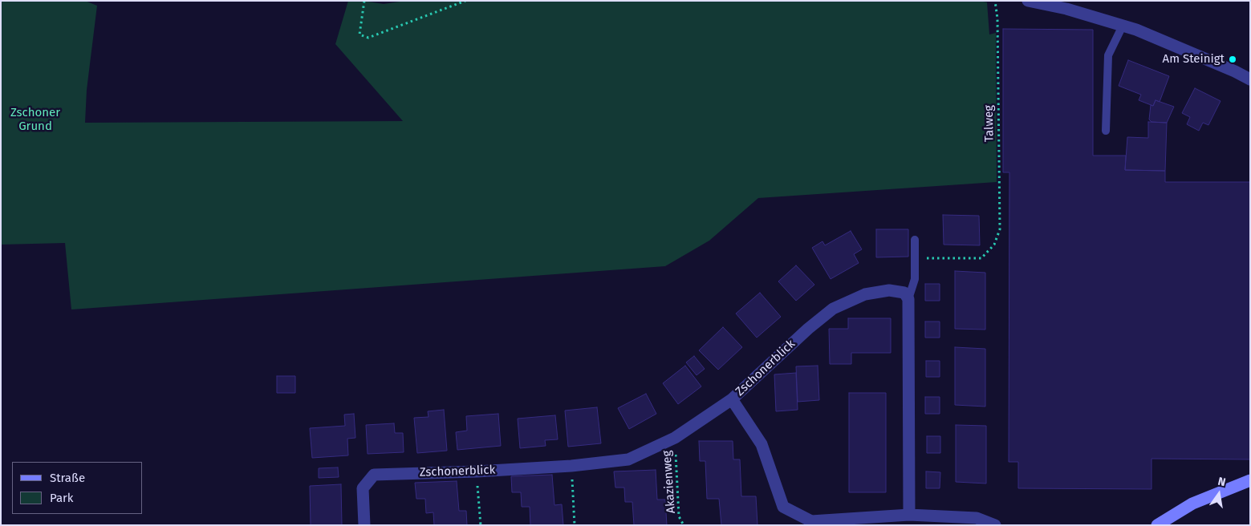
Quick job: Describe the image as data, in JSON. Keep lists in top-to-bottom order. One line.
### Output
{"streets":{"street":["Zschonerblick"],"path":["Talweg","Akazienweg"]},"crossings":[["Zschonerblick","Akazienweg"]],"parks":["Zschoner Grund"],"places":["Am Steinigt"],"legend":["Straße","Park"],"north":"top"}
